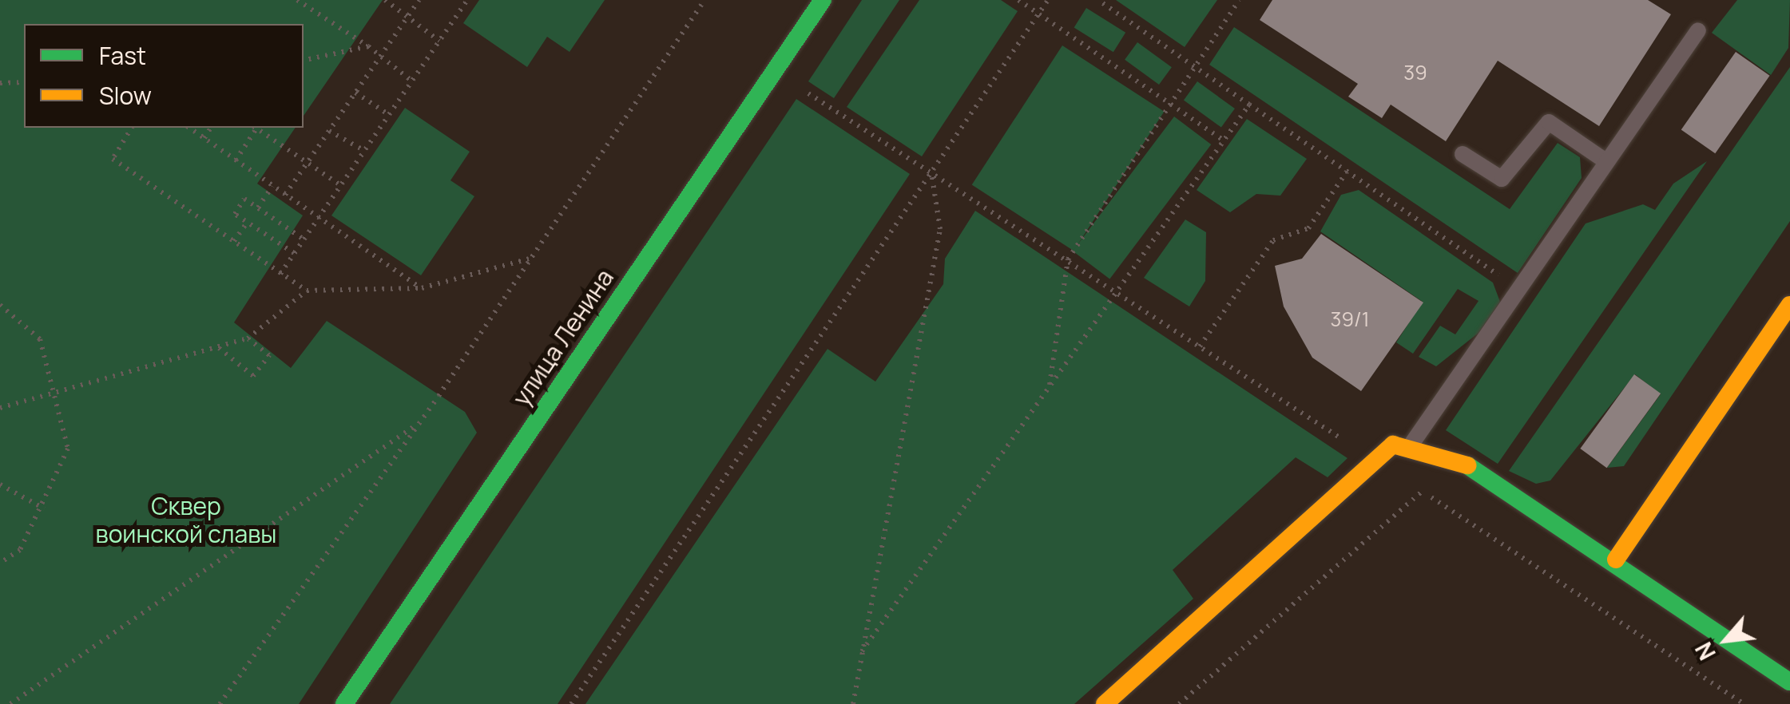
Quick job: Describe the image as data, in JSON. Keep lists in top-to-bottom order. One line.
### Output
{"streets":{"street":["улица Ленина"]},"parks":["Сквер воинской славы"],"house_numbers":["39","39/1"],"legend":["Fast","Slow"],"north":"bottom left"}
